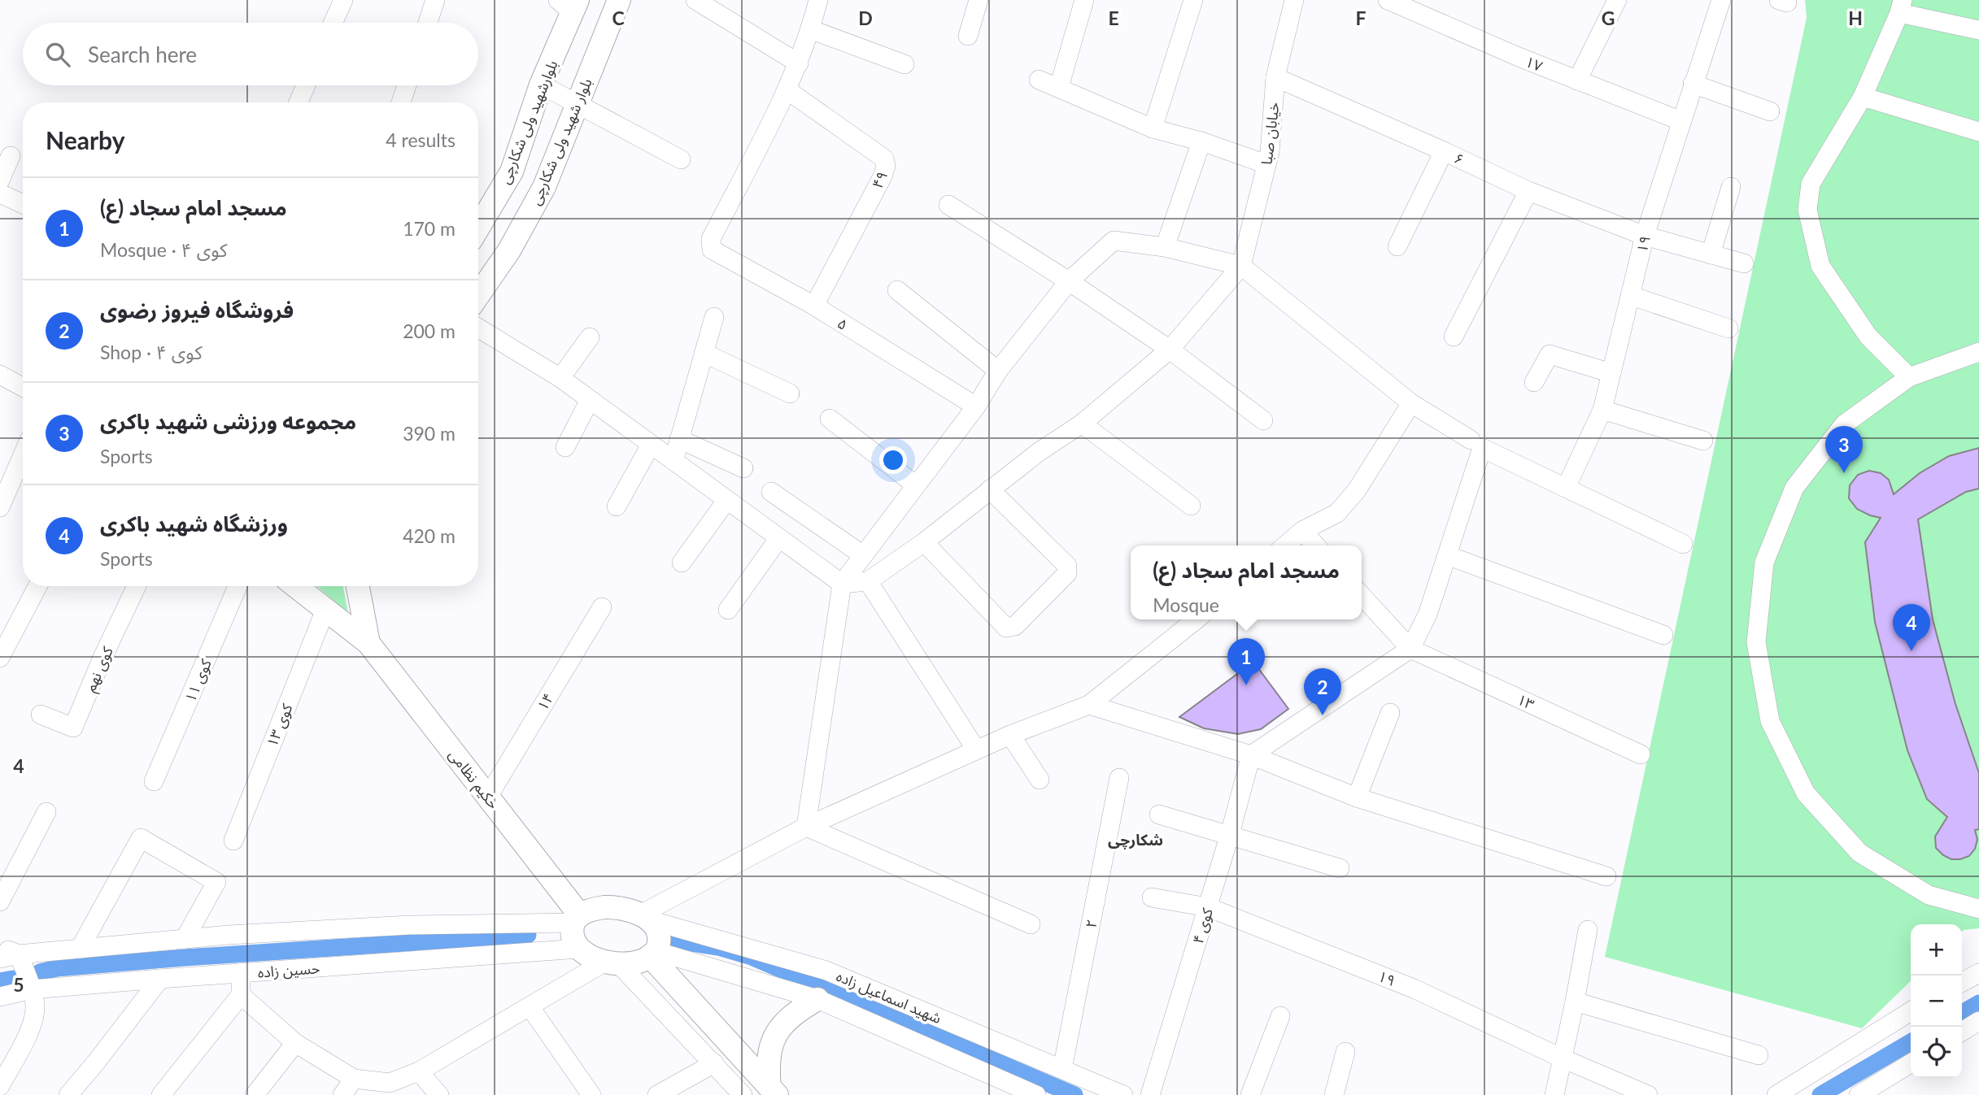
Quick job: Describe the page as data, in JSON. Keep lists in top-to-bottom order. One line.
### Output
{"streets":{"main road":["بلوارشهید ولی شکارچی","بلوار شهید ولی شکارچی","حکیم نظامی"],"street":["۱۷","خیابان صبا","۶","۴۹","۱۹","۵","کوی نهم","کوی ۱۱","۱۴","۱۳","کوی ۱۳","۲","کوی ۴","حسین زاده","شهید اسماعیل زاده"]},"crossings":[["۱۷","۱۹"],["خیابان صبا","۶"],["۶","۱۹"],["۴۹","۵"],["۱۹","کوی ۴"],["۱۴","حکیم نظامی"],["کوی ۱۳","حکیم نظامی"],["حکیم نظامی","حسین زاده"],["حکیم نظامی","شهید اسماعیل زاده"],["۲","شهید اسماعیل زاده"],["حسین زاده","شهید اسماعیل زاده"]],"districts":["شکارچی"],"page":{"search":"Search here","heading":["Nearby","4 results"],"list":[{"mark":"1","name":"مسجد امام سجاد (ع)","note":"Mosque · کوی ۴","value":"170 m"},{"mark":"2","name":"فروشگاه فیروز رضوی","note":"Shop · کوی ۴","value":"200 m"},{"mark":"3","name":"مجموعه ورزشی شهید باکری","note":"Sports","value":"390 m"},{"mark":"4","name":"ورزشگاه شهید باکری","note":"Sports","value":"420 m"}],"pins":["3","4","1","2"],"popup":["مسجد امام سجاد (ع)","Mosque"],"map_buttons":["+","−"]},"grid":{"columns":["C","D","E","F","G","H"],"rows":["4","5"]}}
